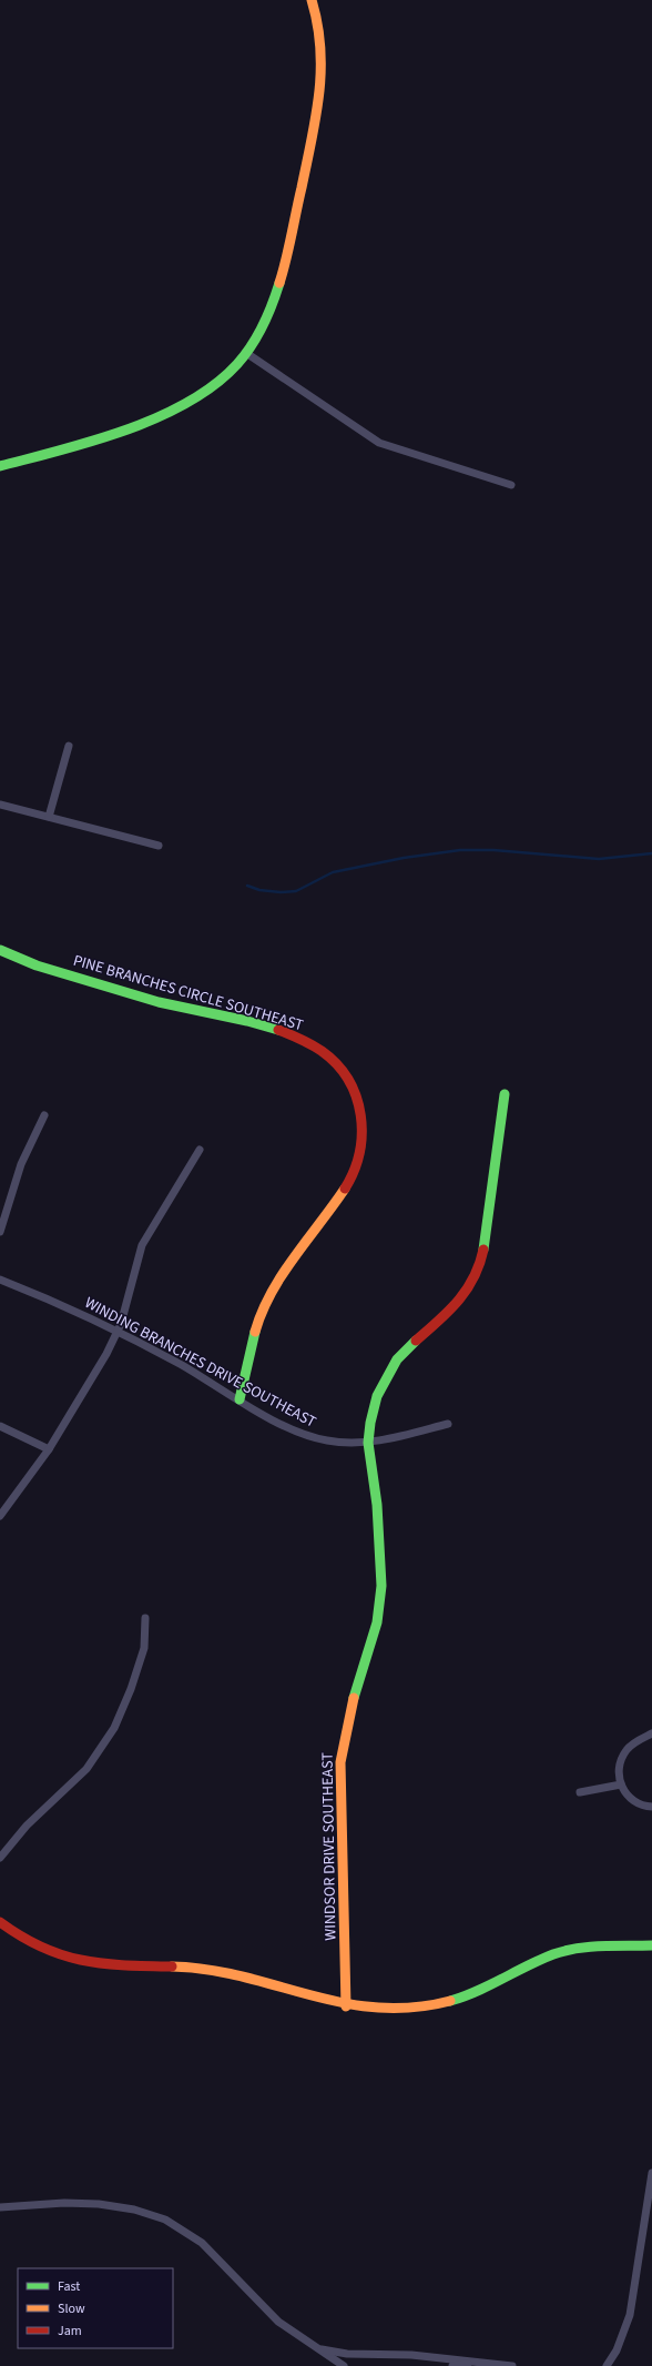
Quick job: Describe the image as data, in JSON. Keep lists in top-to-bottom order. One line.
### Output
{"streets":{"street":["PINE BRANCHES CIRCLE SOUTHEAST","WINDING BRANCHES DRIVE SOUTHEAST","WINDSOR DRIVE SOUTHEAST"]},"crossings":[["PINE BRANCHES CIRCLE SOUTHEAST","WINDING BRANCHES DRIVE SOUTHEAST"],["WINDING BRANCHES DRIVE SOUTHEAST","WINDSOR DRIVE SOUTHEAST"]],"legend":["Fast","Slow","Jam"]}
